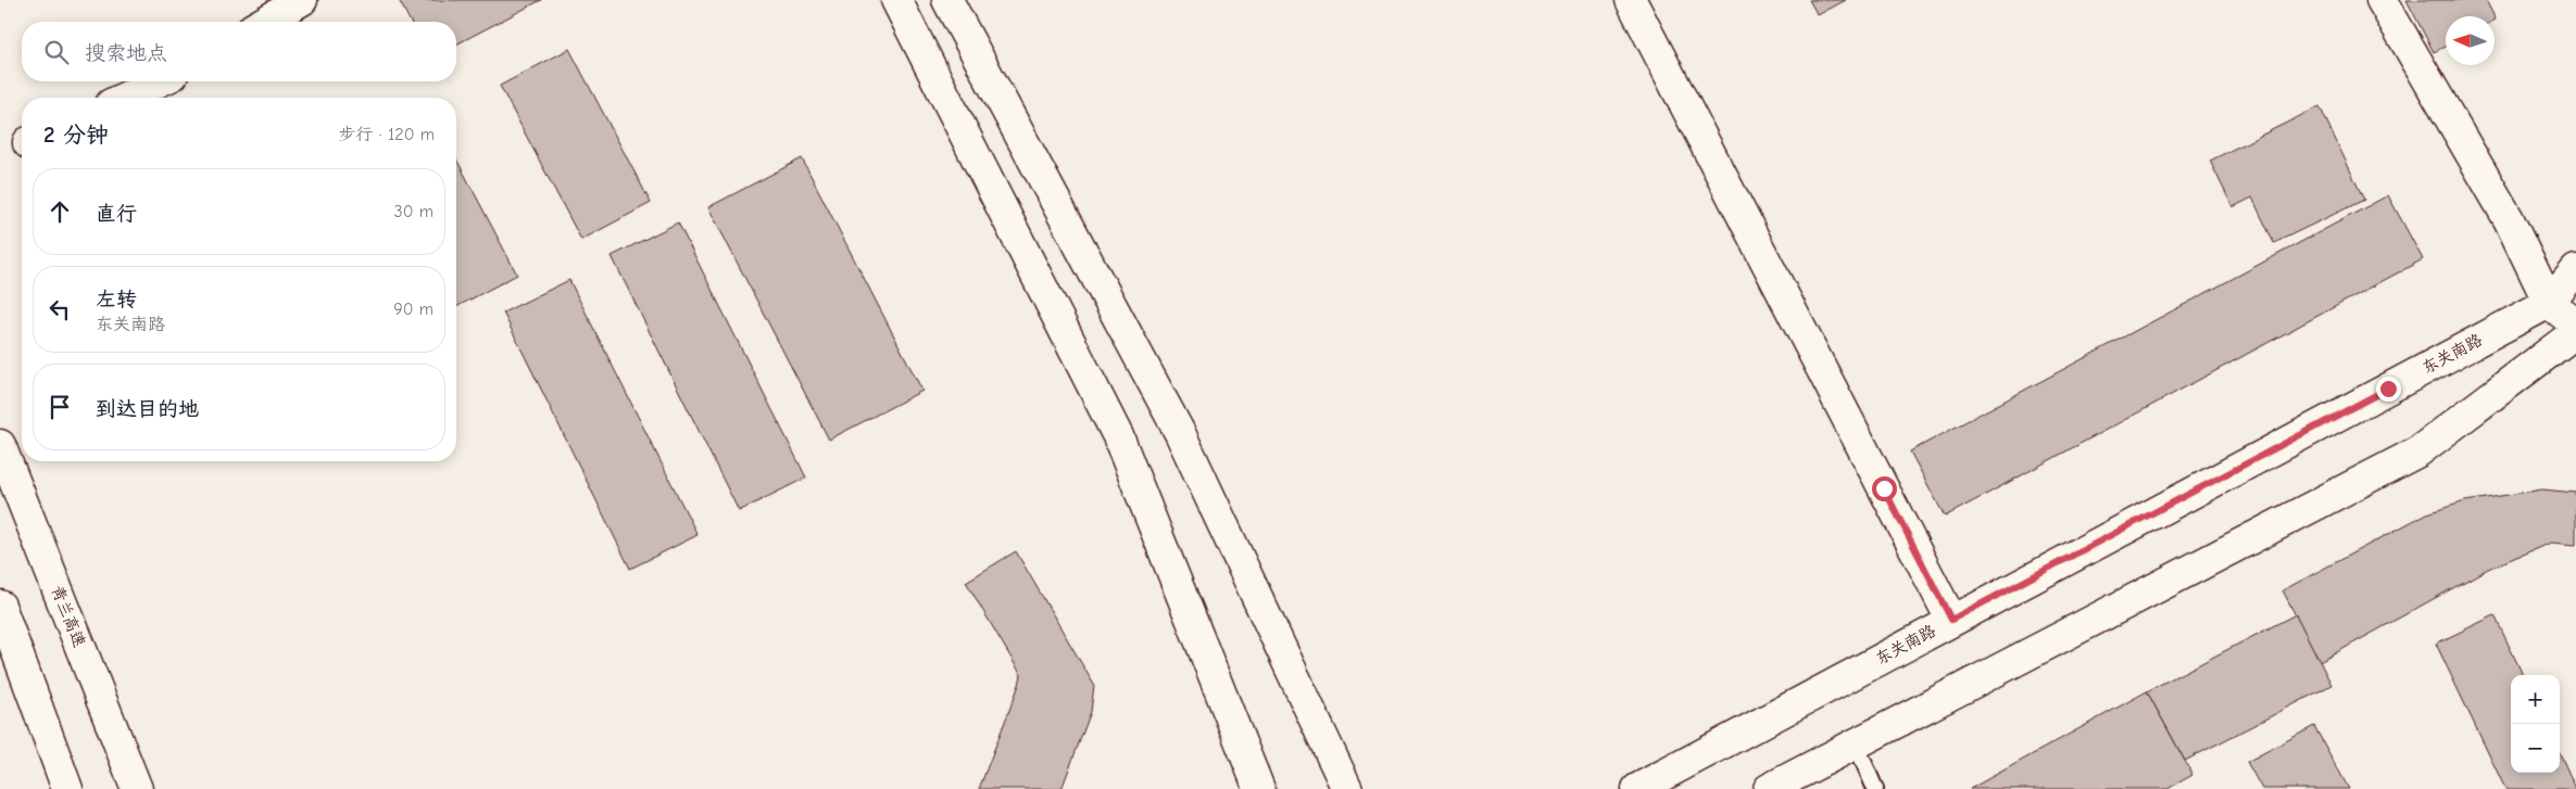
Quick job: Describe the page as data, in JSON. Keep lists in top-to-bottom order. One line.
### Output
{"streets":{"main road":["东关南路","青兰高速"]},"north":"left","page":{"search":"搜索地点","heading":["2 分钟","步行 · 120 m"],"list":[["直行","30 m"],["左转","东关南路","90 m"],"到达目的地"],"map_buttons":["+","−"]}}
